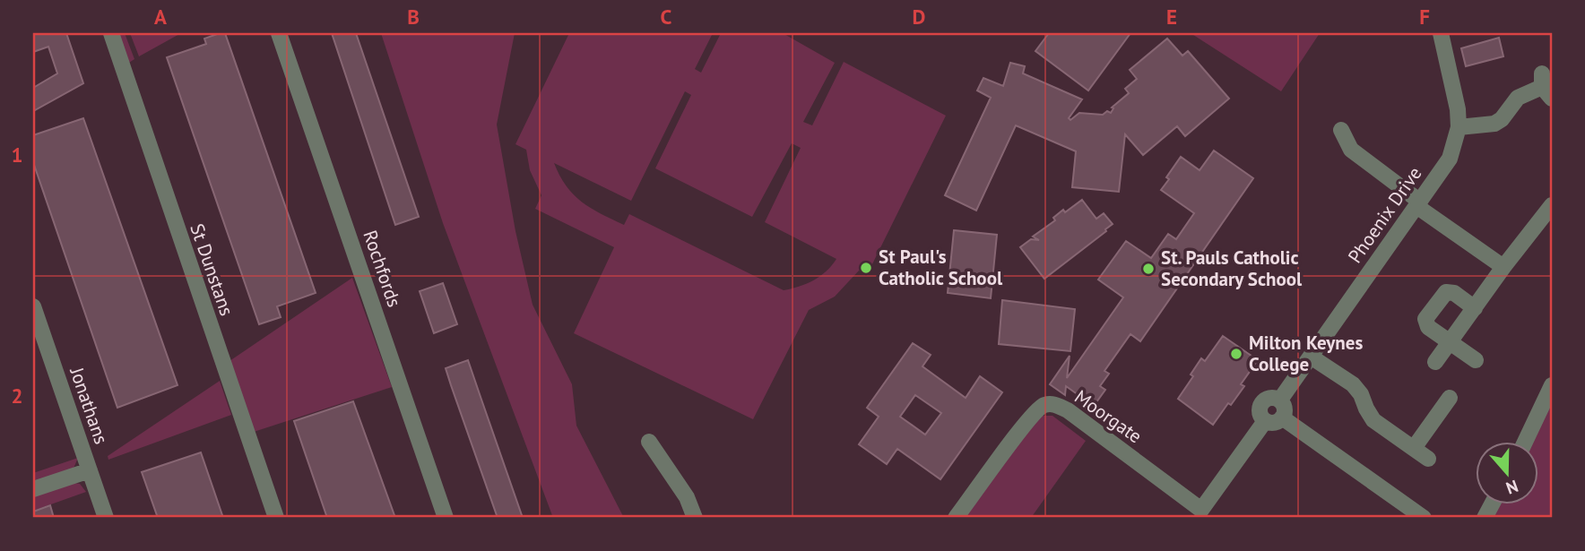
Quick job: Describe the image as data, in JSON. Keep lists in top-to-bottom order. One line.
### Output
{"streets":{"street":["Phoenix Drive","Rochfords","St Dunstans","Jonathans","Moorgate"]},"crossings":[["Phoenix Drive","Moorgate"]],"places":["St Paul's Catholic School","St. Pauls Catholic Secondary School","Milton Keynes College"],"north":"bottom","grid":{"columns":["A","B","C","D","E","F"],"rows":["1","2"]}}
